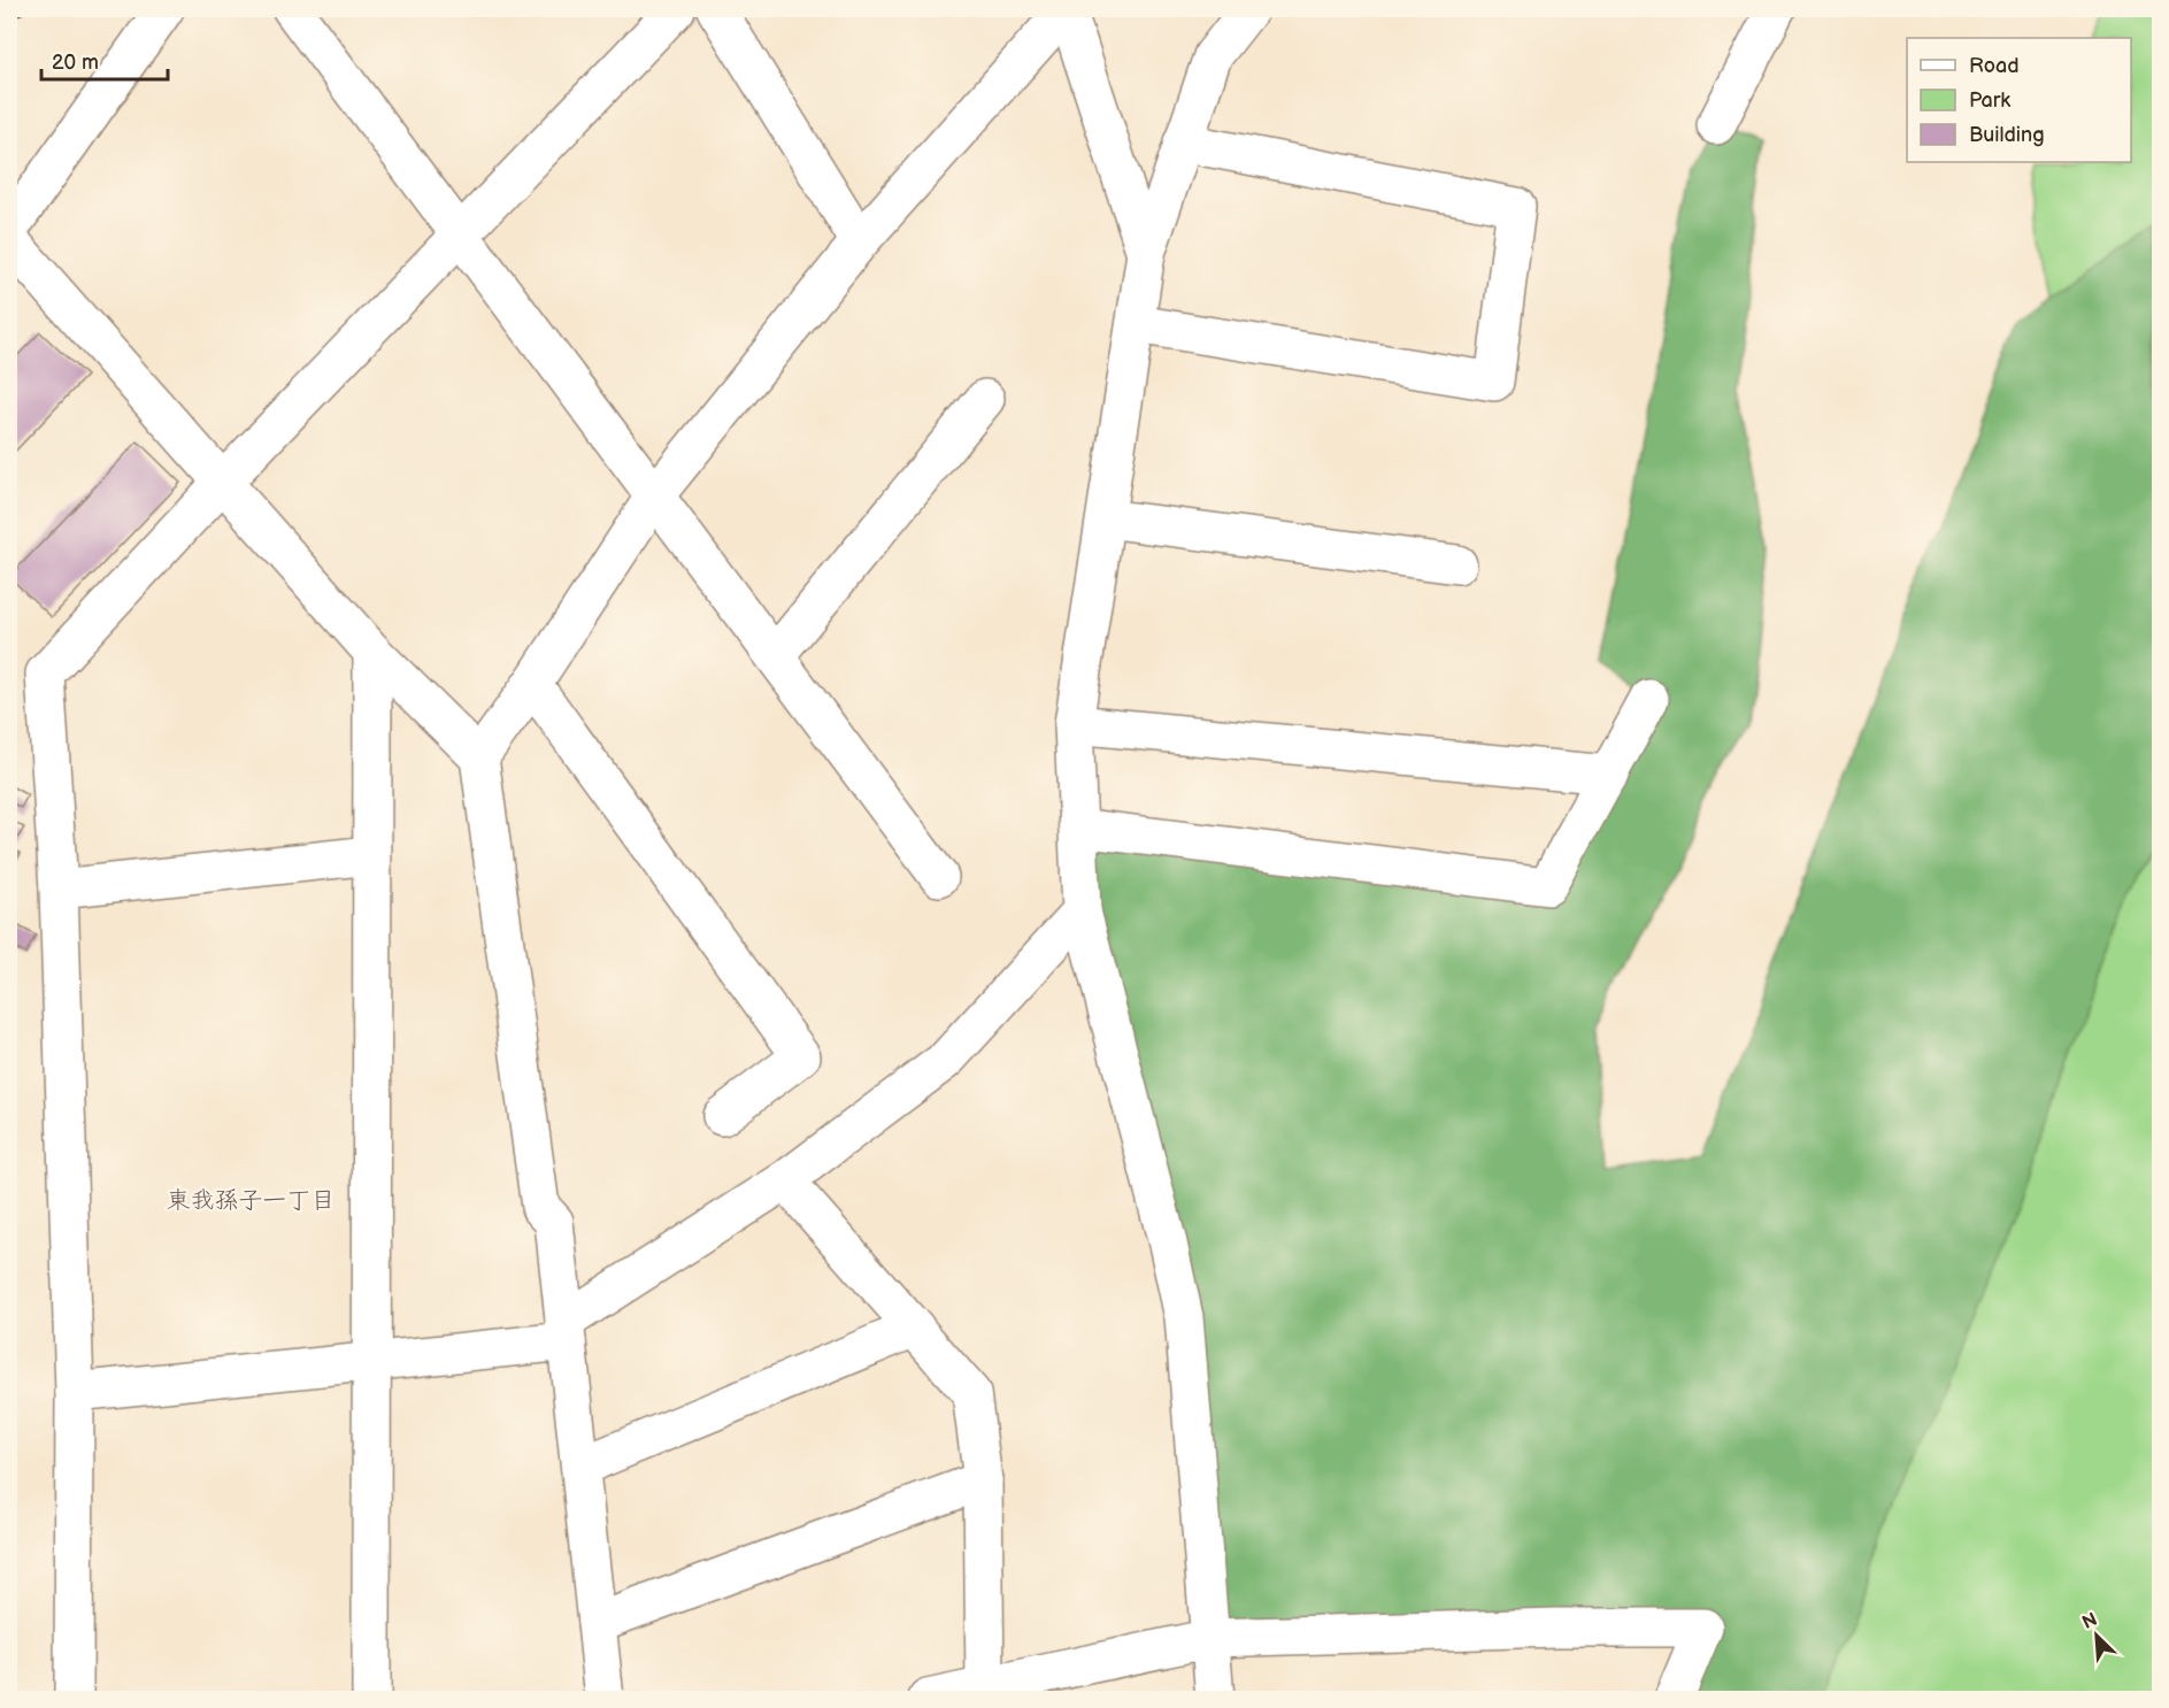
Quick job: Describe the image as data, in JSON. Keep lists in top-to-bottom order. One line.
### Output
{"districts":["東我孫子一丁目"],"legend":["Road","Park","Building"],"scale_bar":"20 m","north":"top left"}
